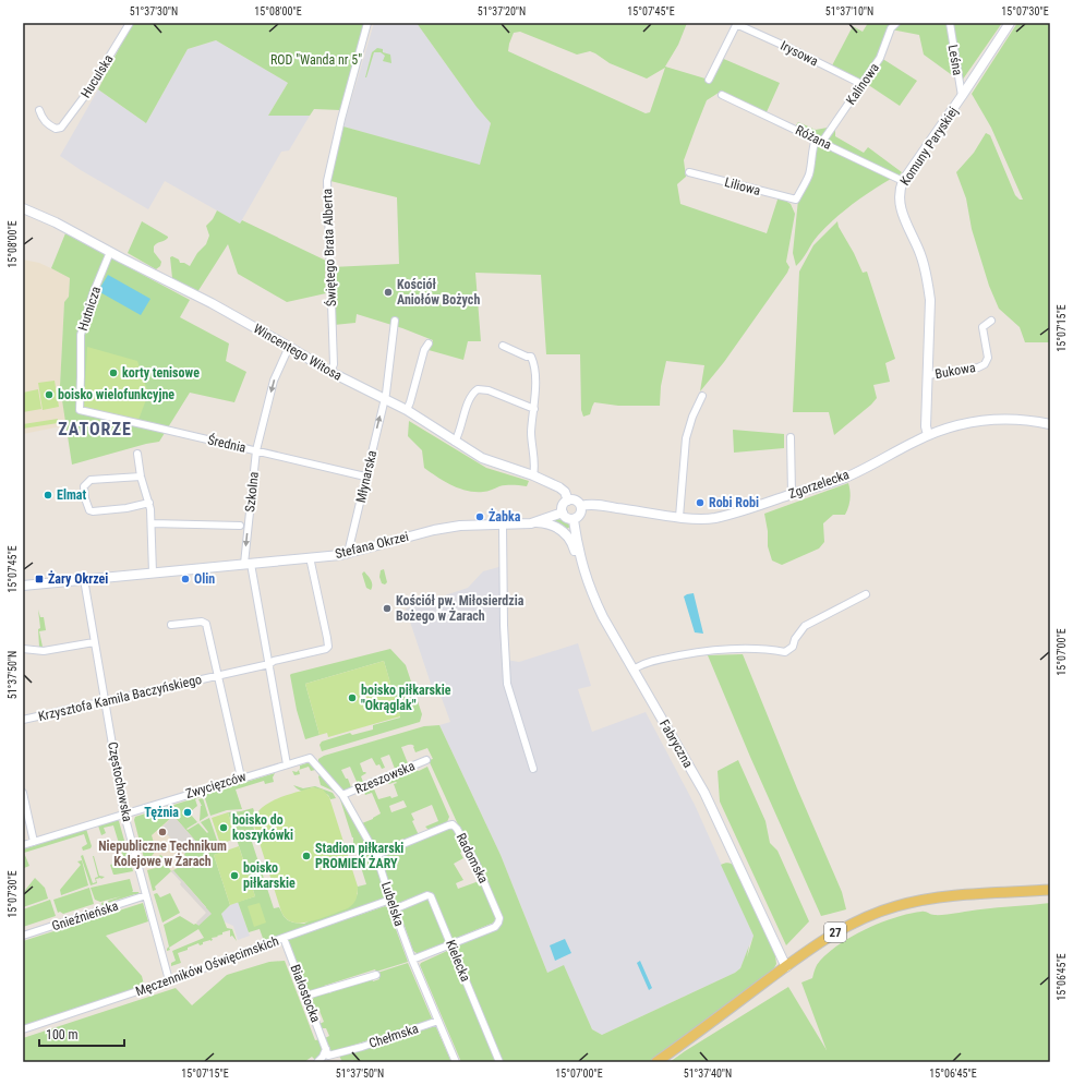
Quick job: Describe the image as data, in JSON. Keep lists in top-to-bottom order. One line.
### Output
{"streets":{"main road":["27"],"street":["Irysowa","Leśna","Huculska","Kalinowa","Różana","Komuny Paryskiej","Liliowa","Świętego Brata Alberta","Hutnicza","Wincentego Witosa","Bukowa","Średnia","Młynarska","Zgorzelecka","Szkolna","Stefana Okrzei","Krzysztofa Kamila Baczyńskiego","Fabryczna","Rzeszowska","Częstochowska","Zwycięzców","Radomska","Lubelska","Gnieźnieńska","Kielecka","Męczenników Oświęcimskich","Białostocka","Chełmska"]},"crossings":[["Irysowa","Kalinowa"],["Leśna","Komuny Paryskiej"],["Kalinowa","Różana"],["Kalinowa","Liliowa"],["Różana","Komuny Paryskiej"],["Różana","Liliowa"],["Komuny Paryskiej","Bukowa"],["Komuny Paryskiej","Zgorzelecka"],["Świętego Brata Alberta","Wincentego Witosa"],["Hutnicza","Wincentego Witosa"],["Hutnicza","Średnia"],["Wincentego Witosa","Młynarska"],["Wincentego Witosa","Zgorzelecka"],["Wincentego Witosa","Szkolna"],["Wincentego Witosa","Stefana Okrzei"],["Wincentego Witosa","Fabryczna"],["Średnia","Młynarska"],["Średnia","Szkolna"],["Młynarska","Stefana Okrzei"],["Zgorzelecka","Stefana Okrzei"],["Zgorzelecka","Fabryczna"],["Szkolna","Stefana Okrzei"],["Stefana Okrzei","Krzysztofa Kamila Baczyńskiego"],["Stefana Okrzei","Fabryczna"],["Stefana Okrzei","Częstochowska"],["Krzysztofa Kamila Baczyńskiego","Częstochowska"],["Krzysztofa Kamila Baczyńskiego","Zwycięzców"],["Fabryczna","27"],["Rzeszowska","Lubelska"],["Częstochowska","Zwycięzców"],["Częstochowska","Gnieźnieńska"],["Częstochowska","Męczenników Oświęcimskich"],["Zwycięzców","Lubelska"],["Radomska","Lubelska"],["Radomska","Kielecka"],["Lubelska","Kielecka"],["Lubelska","Męczenników Oświęcimskich"],["Lubelska","Chełmska"],["Męczenników Oświęcimskich","Białostocka"],["Białostocka","Chełmska"]],"one_way":["Szkolna"],"districts":["ZATORZE"],"parks":["ROD \"Wanda nr 5\""],"places":{"other":["Kościół Aniołów Bożych","korty tenisowe","boisko wielofunkcyjne","Elmat","Robi Robi","Żabka","Olin","Kościół pw. Miłosierdzia Bożego w Żarach","boisko piłkarskie \"Okrąglak\"","Tężnia","boisko do koszykówki","Niepubliczne Technikum Kolejowe w Żarach","Stadion piłkarski PROMIEŃ ŻARY","boisko piłkarskie"],"transit":["Żary Okrzei"]},"scale_bar":"100 m","coordinates":["51°37'30\"N","15°08'00\"E","51°37'20\"N","15°07'45\"E","51°37'10\"N","15°07'30\"E","15°07'15\"E","15°07'00\"E","51°37'50\"N","15°06'45\"E","51°37'40\"N"]}
